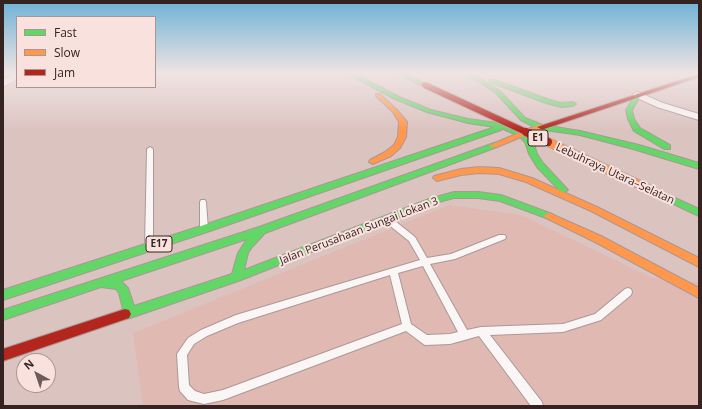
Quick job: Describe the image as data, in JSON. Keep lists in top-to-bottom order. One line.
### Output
{"streets":{"main road":["E1","Lebuhraya Utara–Selatan","Jalan Perusahaan Sungai Lokan 3","E17"]},"legend":["Fast","Slow","Jam"],"north":"top left"}
